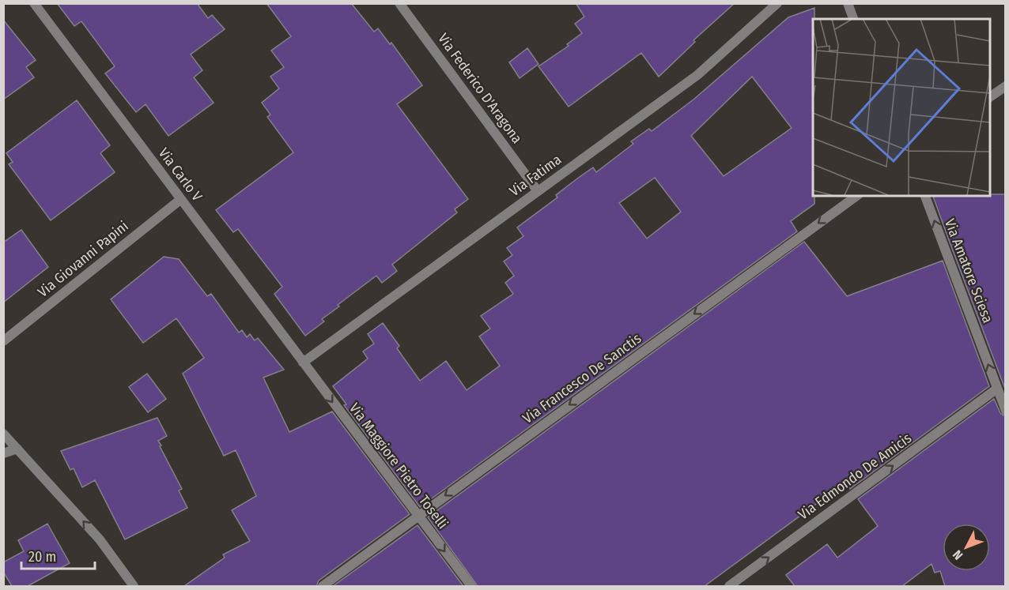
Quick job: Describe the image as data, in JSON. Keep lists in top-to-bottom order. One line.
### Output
{"streets":{"street":["Via Federico D'Aragona","Via Carlo V","Via Fatima","Via Giovanni Papini","Via Amatore Sciesa","Via Francesco De Sanctis","Via Maggiore Pietro Toselli","Via Edmondo De Amicis"]},"crossings":[["Via Federico D'Aragona","Via Fatima"],["Via Carlo V","Via Fatima"],["Via Carlo V","Via Giovanni Papini"],["Via Carlo V","Via Maggiore Pietro Toselli"],["Via Fatima","Via Maggiore Pietro Toselli"],["Via Amatore Sciesa","Via Edmondo De Amicis"],["Via Francesco De Sanctis","Via Maggiore Pietro Toselli"]],"one_way":["Via Amatore Sciesa","Via Francesco De Sanctis","Via Maggiore Pietro Toselli","Via Edmondo De Amicis"],"scale_bar":"20 m","north":"bottom left"}
